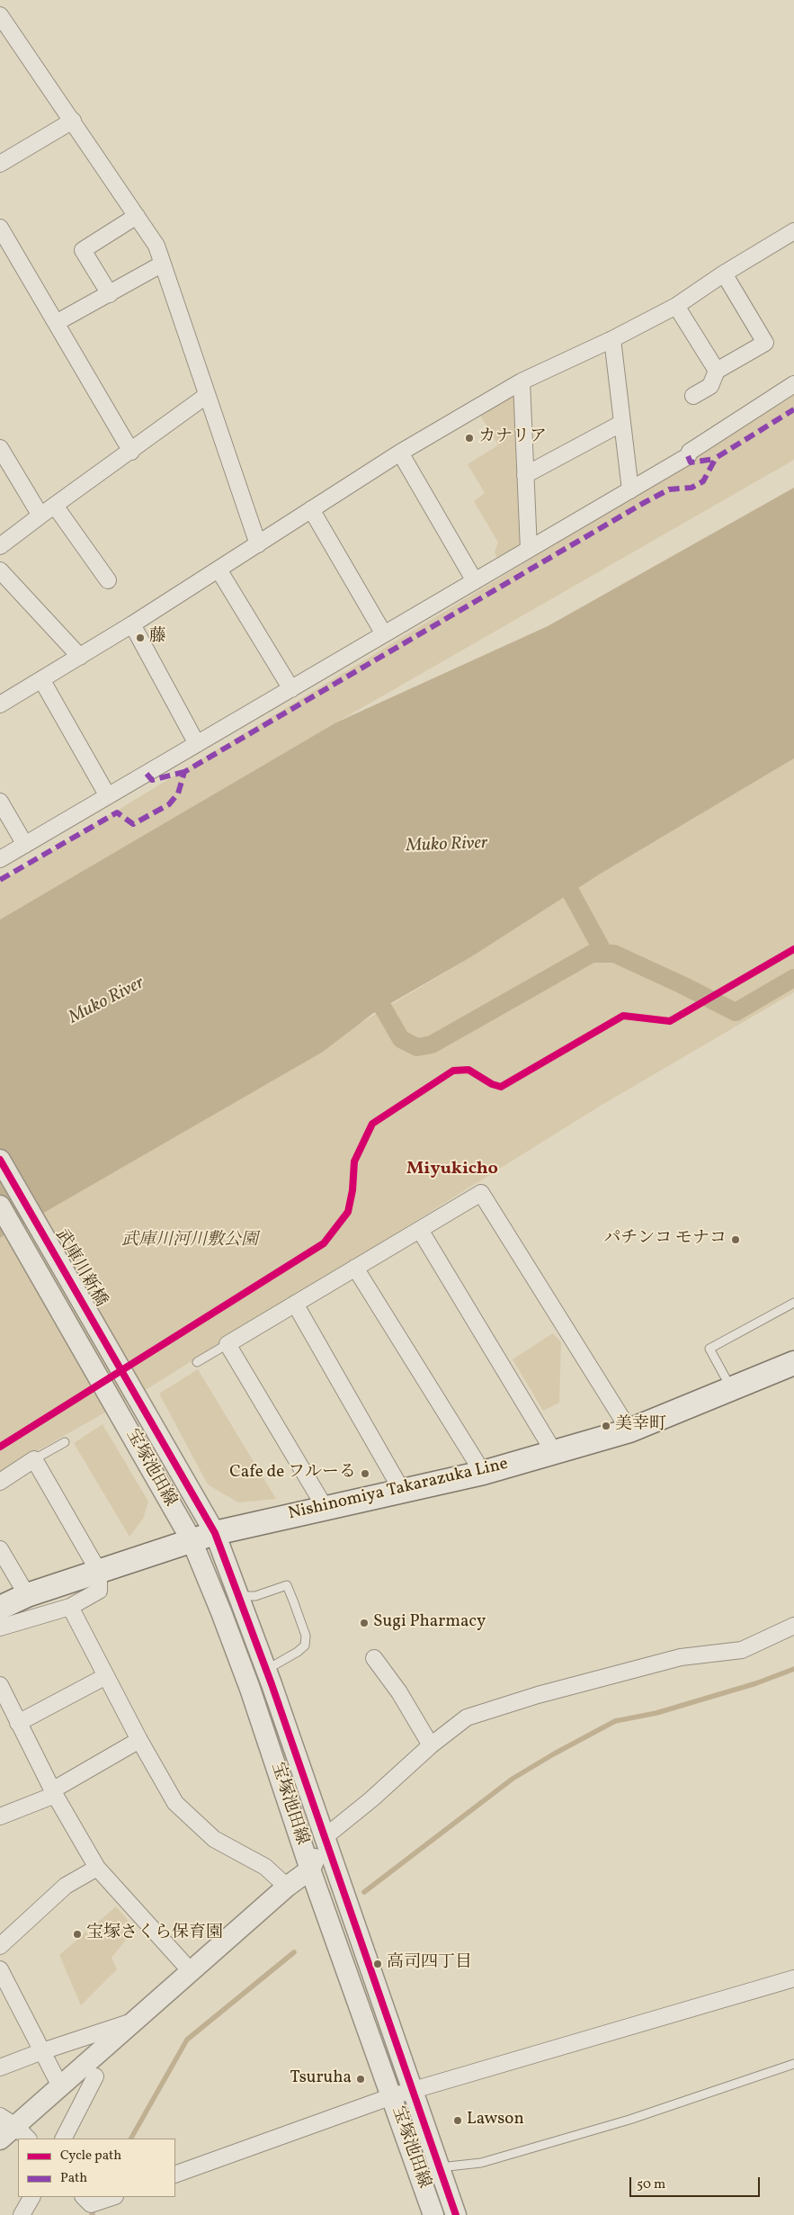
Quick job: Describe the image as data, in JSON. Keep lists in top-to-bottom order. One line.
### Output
{"streets":{"main road":["Nishinomiya Takarazuka Line"],"street":["武庫川新橋","宝塚池田線"]},"crossings":[["武庫川新橋","Nishinomiya Takarazuka Line"],["宝塚池田線","Nishinomiya Takarazuka Line"]],"districts":["Miyukicho"],"water":["Muko River"],"parks":["武庫川河川敷公園"],"places":["カナリア","藤","パチンコ モナコ","美幸町","Cafe de フルーる","Sugi Pharmacy","宝塚さくら保育園","高司四丁目","Tsuruha","Lawson"],"legend":["Cycle path","Path"],"scale_bar":"50 m"}
